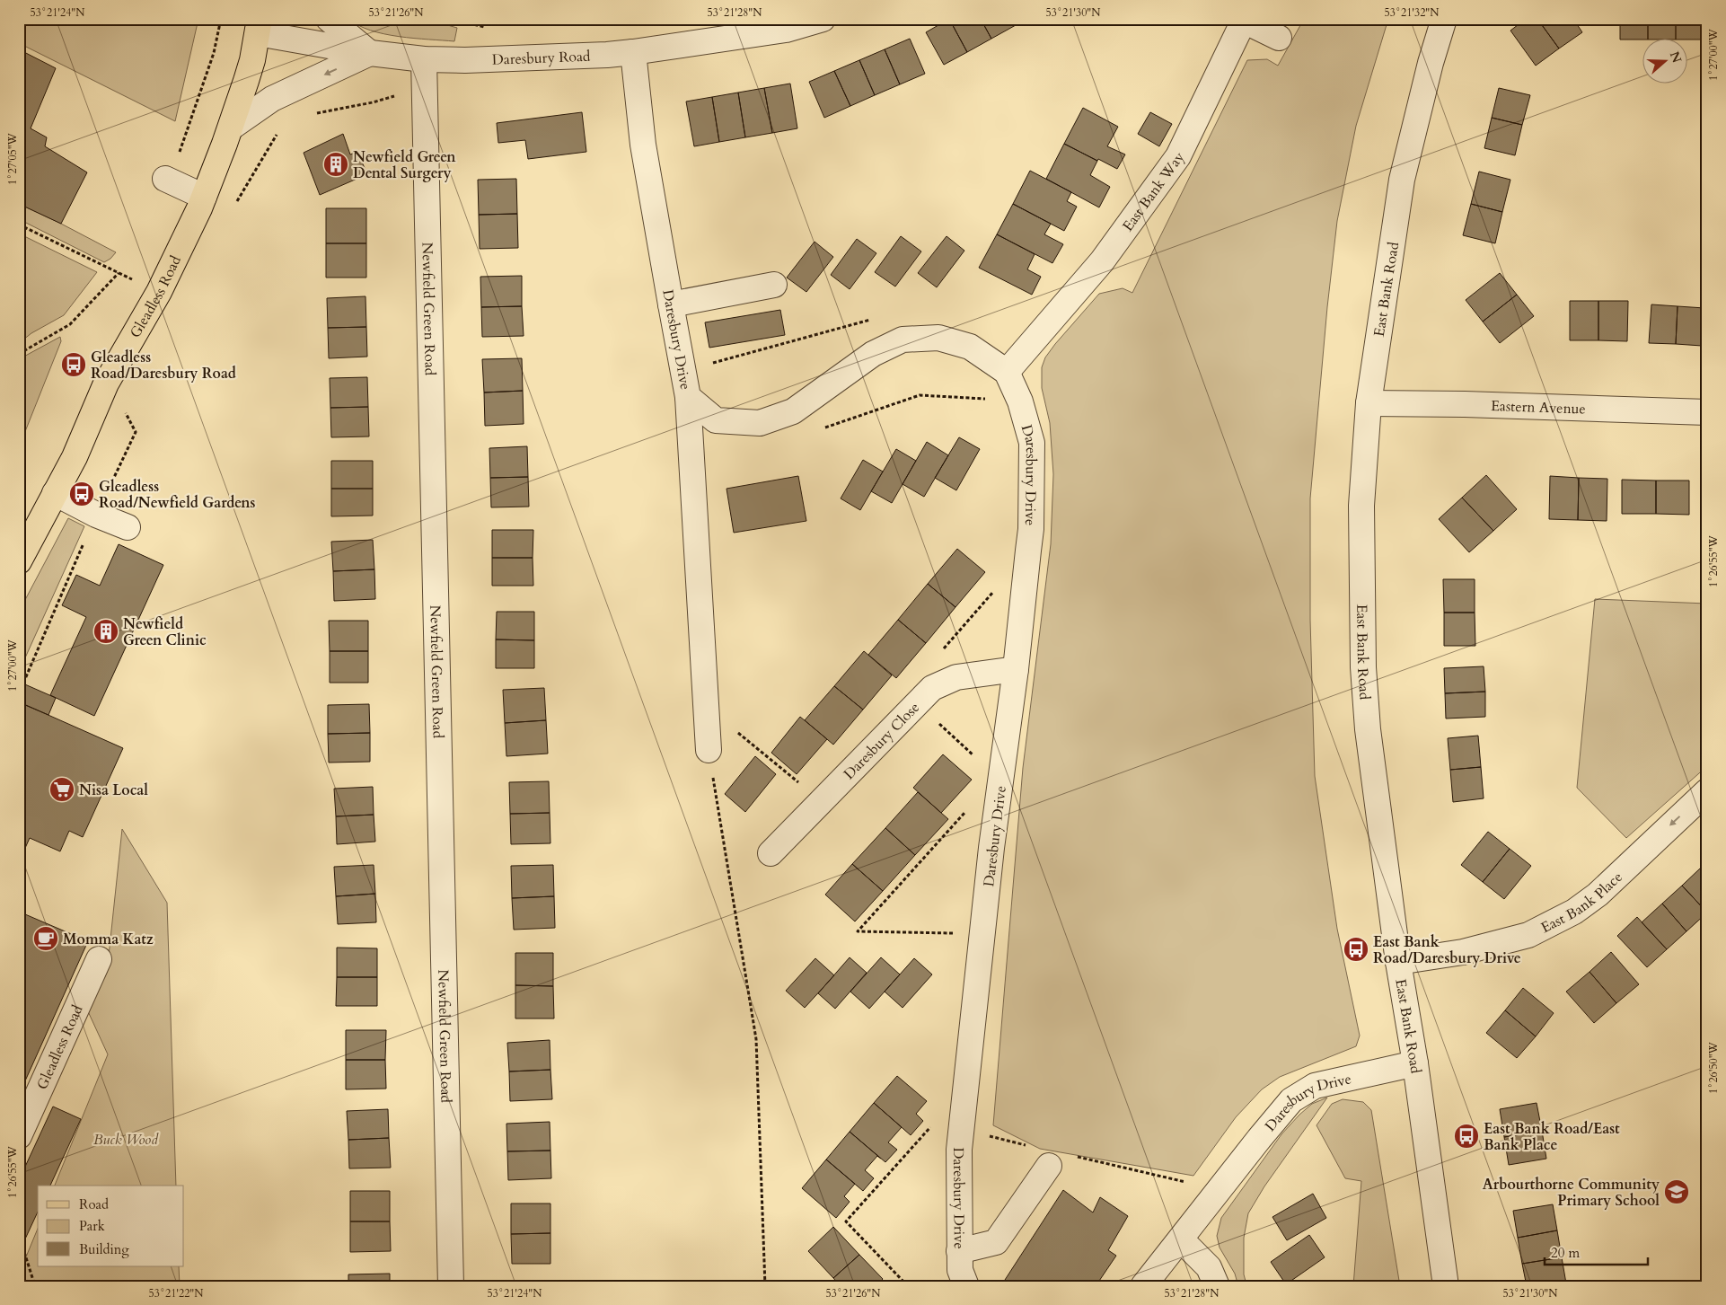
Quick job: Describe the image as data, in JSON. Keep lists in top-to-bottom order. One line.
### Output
{"streets":{"main road":["Gleadless Road"],"street":["Daresbury Road","East Bank Way","East Bank Road","Newfield Green Road","Daresbury Drive","Eastern Avenue","Daresbury Close","East Bank Place"]},"crossings":[["Daresbury Road","Gleadless Road"],["Daresbury Road","Newfield Green Road"],["Daresbury Road","Daresbury Drive"],["East Bank Way","Daresbury Drive"],["East Bank Road","Daresbury Drive"],["East Bank Road","Eastern Avenue"],["East Bank Road","East Bank Place"],["Daresbury Drive","Daresbury Close"]],"one_way":["East Bank Place"],"parks":["Buck Wood"],"places":{"building":["Newfield Green Dental Surgery","Newfield Green Clinic"],"bus stop":["Gleadless Road/Daresbury Road","Gleadless Road/Newfield Gardens","East Bank Road/Daresbury Drive","East Bank Road/East Bank Place"],"supermarket":["Nisa Local"],"cafe":["Momma Katz"],"school or university":["Arbourthorne Community Primary School"]},"legend":["Road","Park","Building"],"scale_bar":"20 m","north":"right","coordinates":["53°21'24\"N","53°21'26\"N","53°21'28\"N","53°21'30\"N","53°21'32\"N","1°27'00\"W","1°27'05\"W","1°26'55\"W","1°26'50\"W","53°21'22\"N"]}
